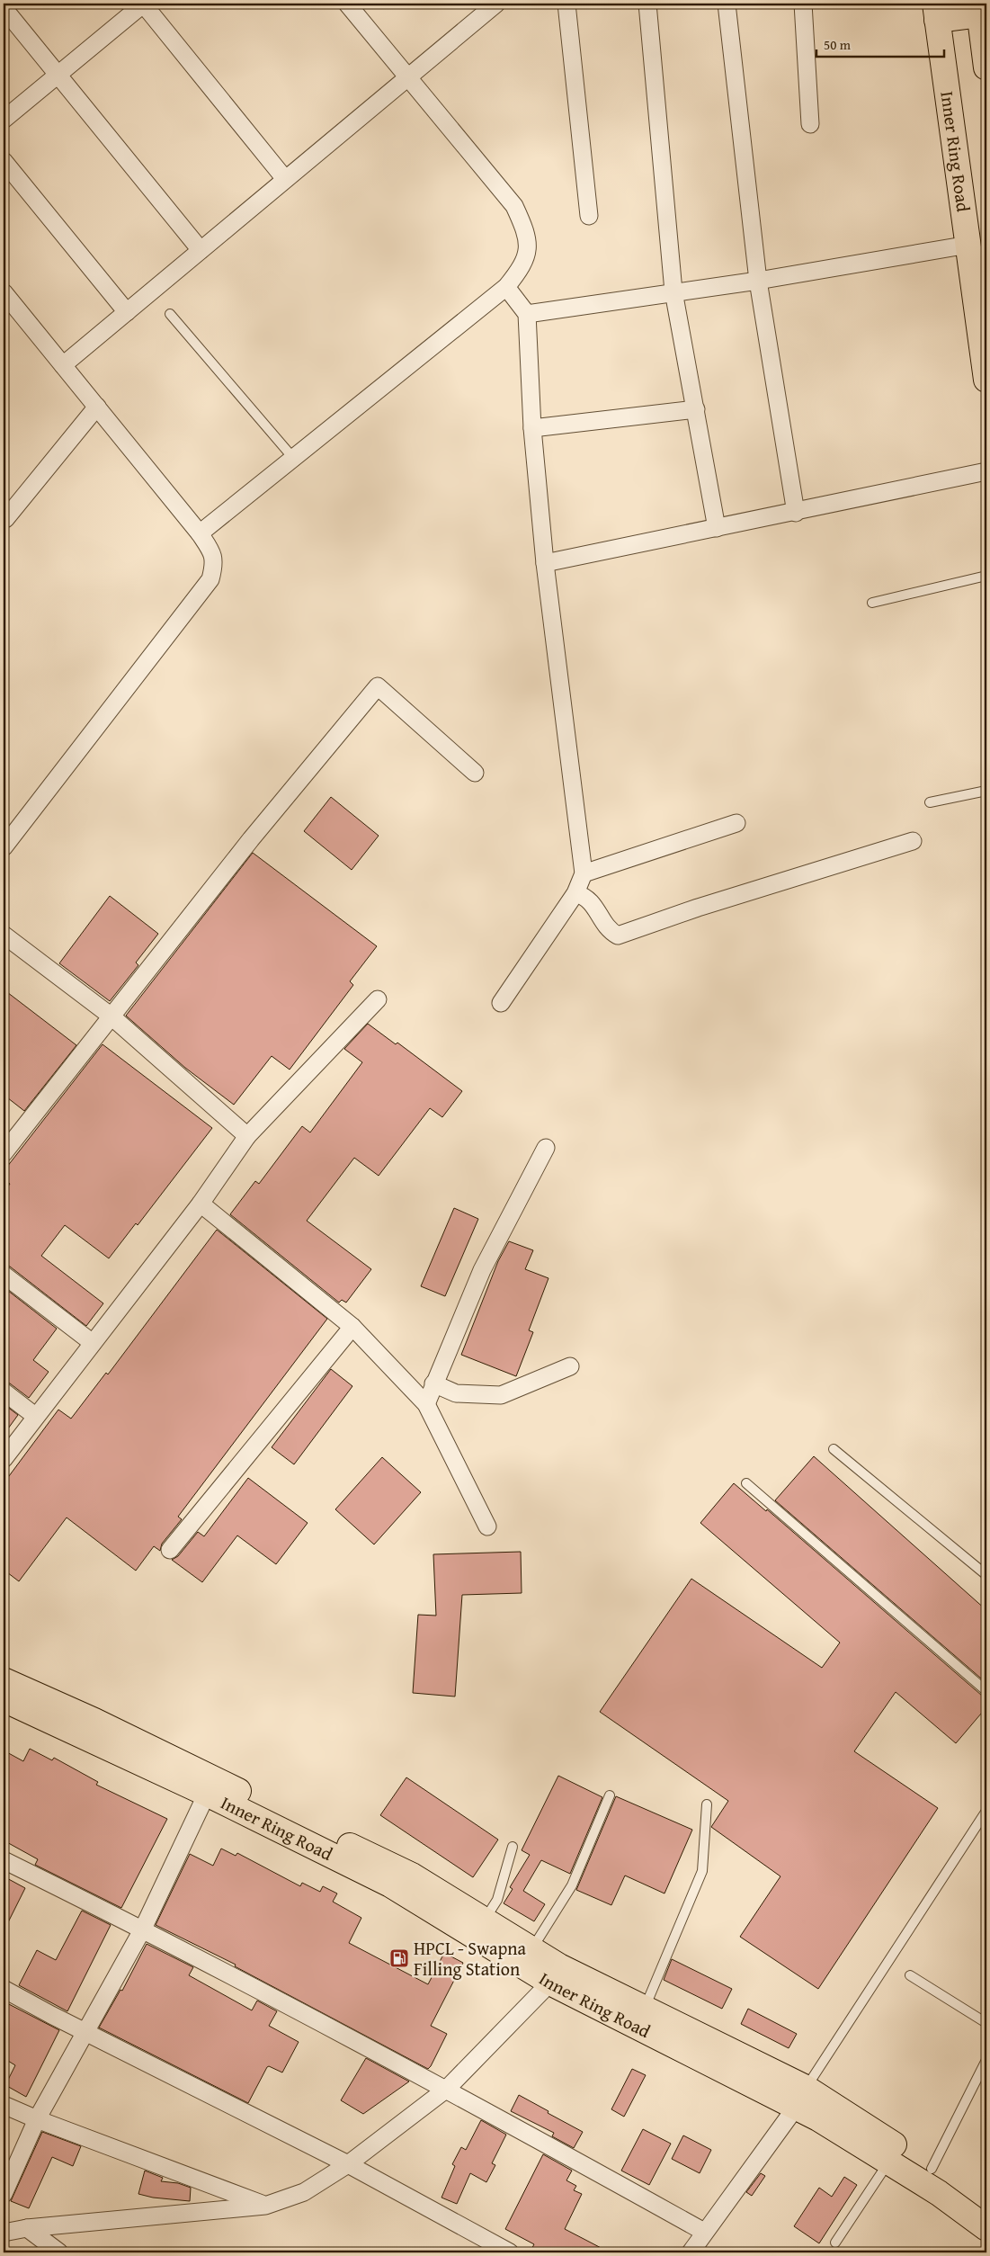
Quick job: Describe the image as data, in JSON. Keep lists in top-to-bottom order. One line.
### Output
{"streets":{"main road":["Inner Ring Road"]},"places":{"fuel station":["HPCL - Swapna Filling Station"]},"scale_bar":"50 m"}
